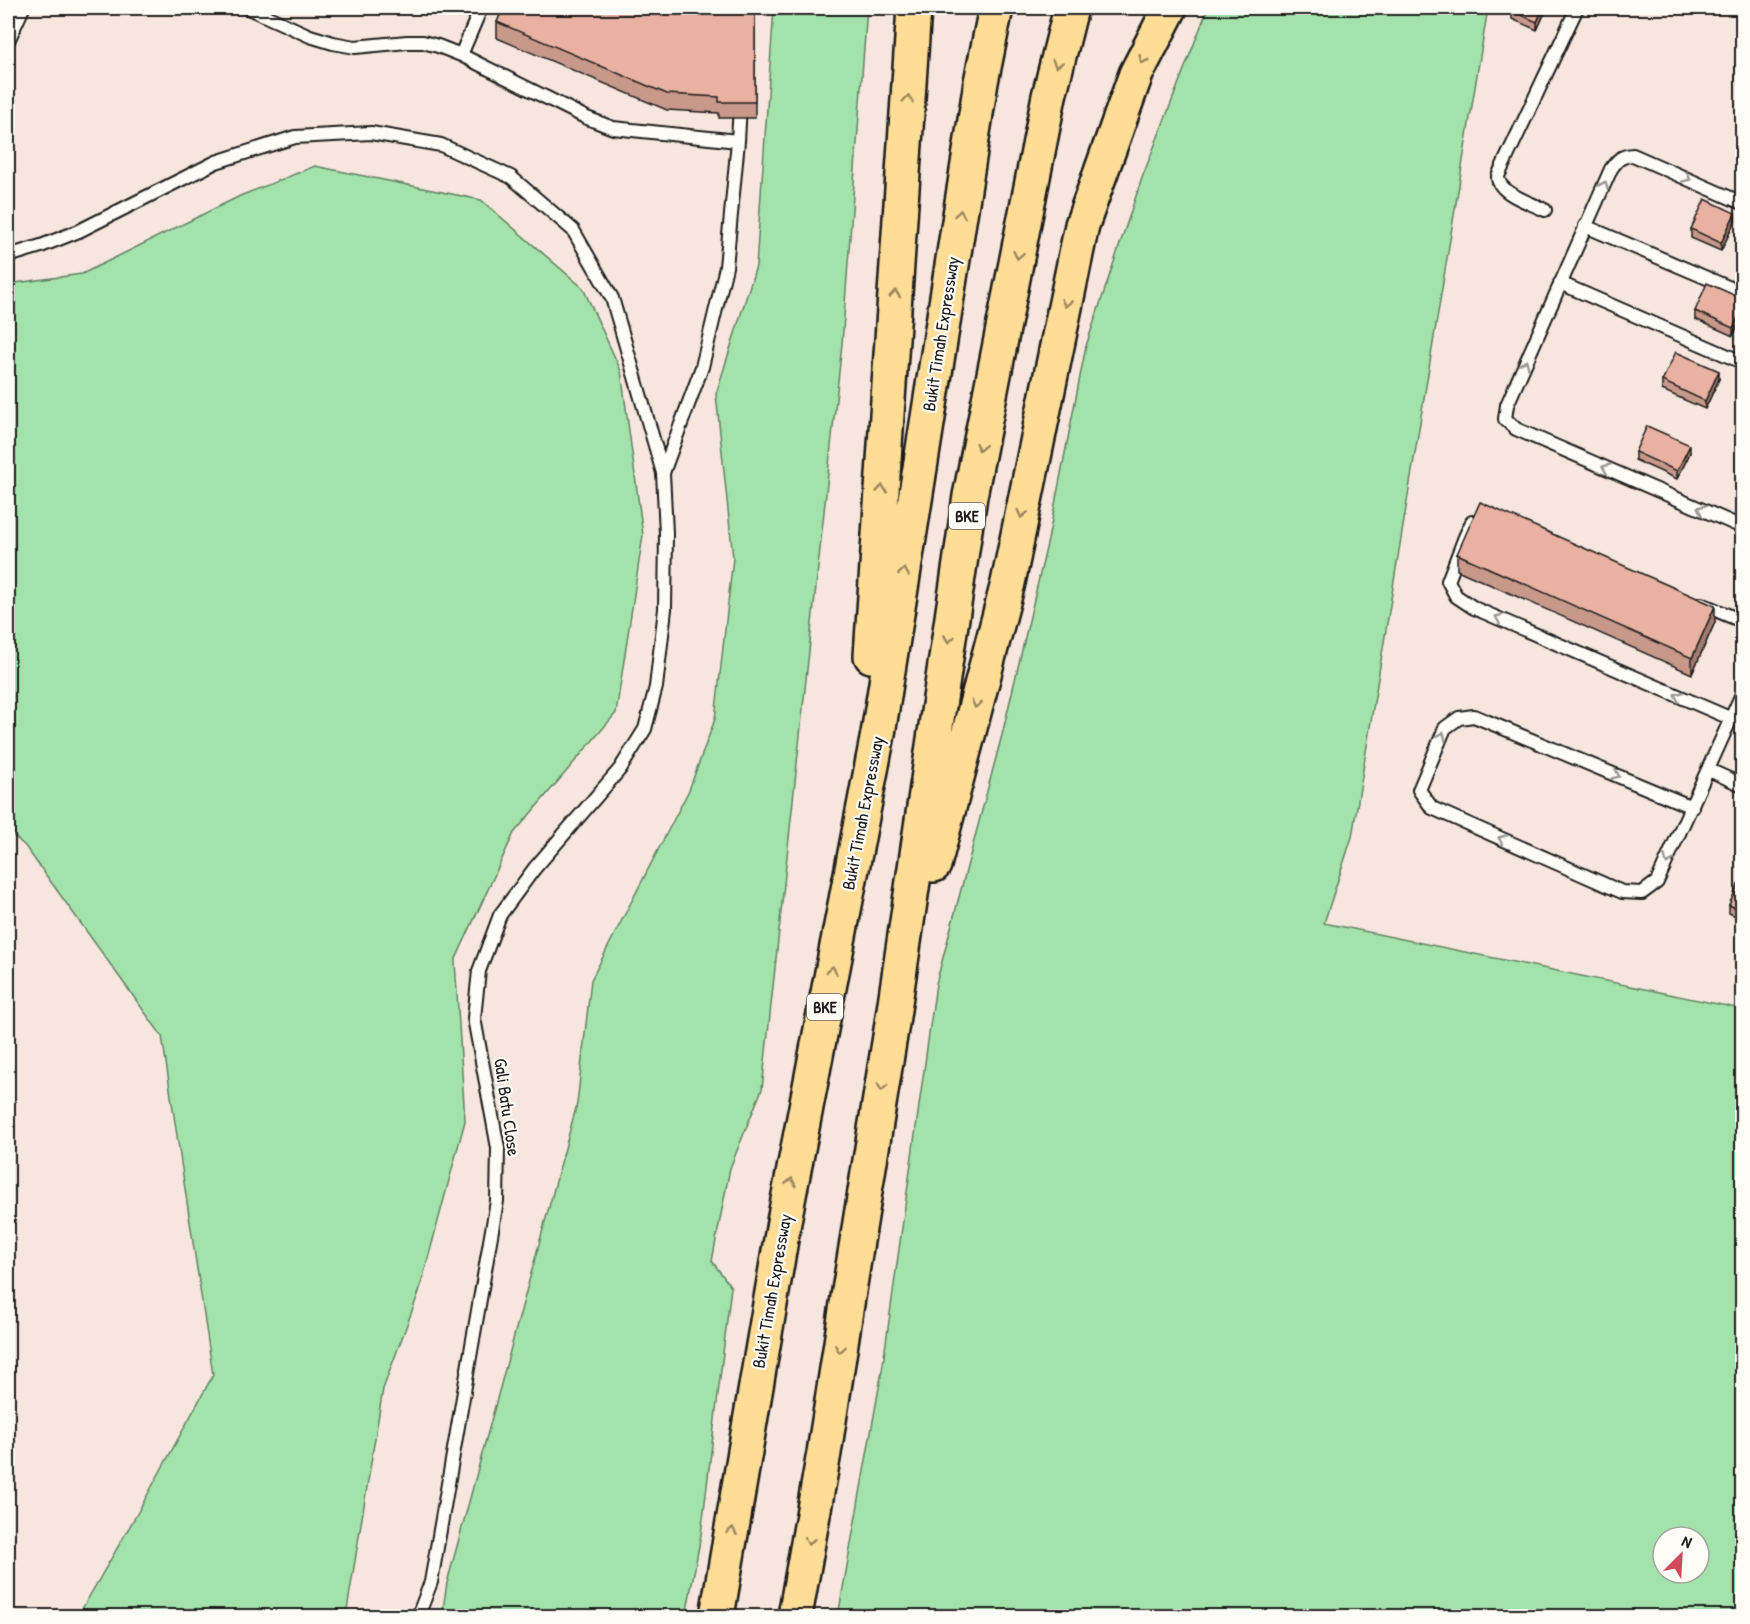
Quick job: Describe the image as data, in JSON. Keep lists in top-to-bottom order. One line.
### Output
{"streets":{"highway":["Bukit Timah Expressway","BKE"],"lane":["Gali Batu Close"]},"north":"top right"}
